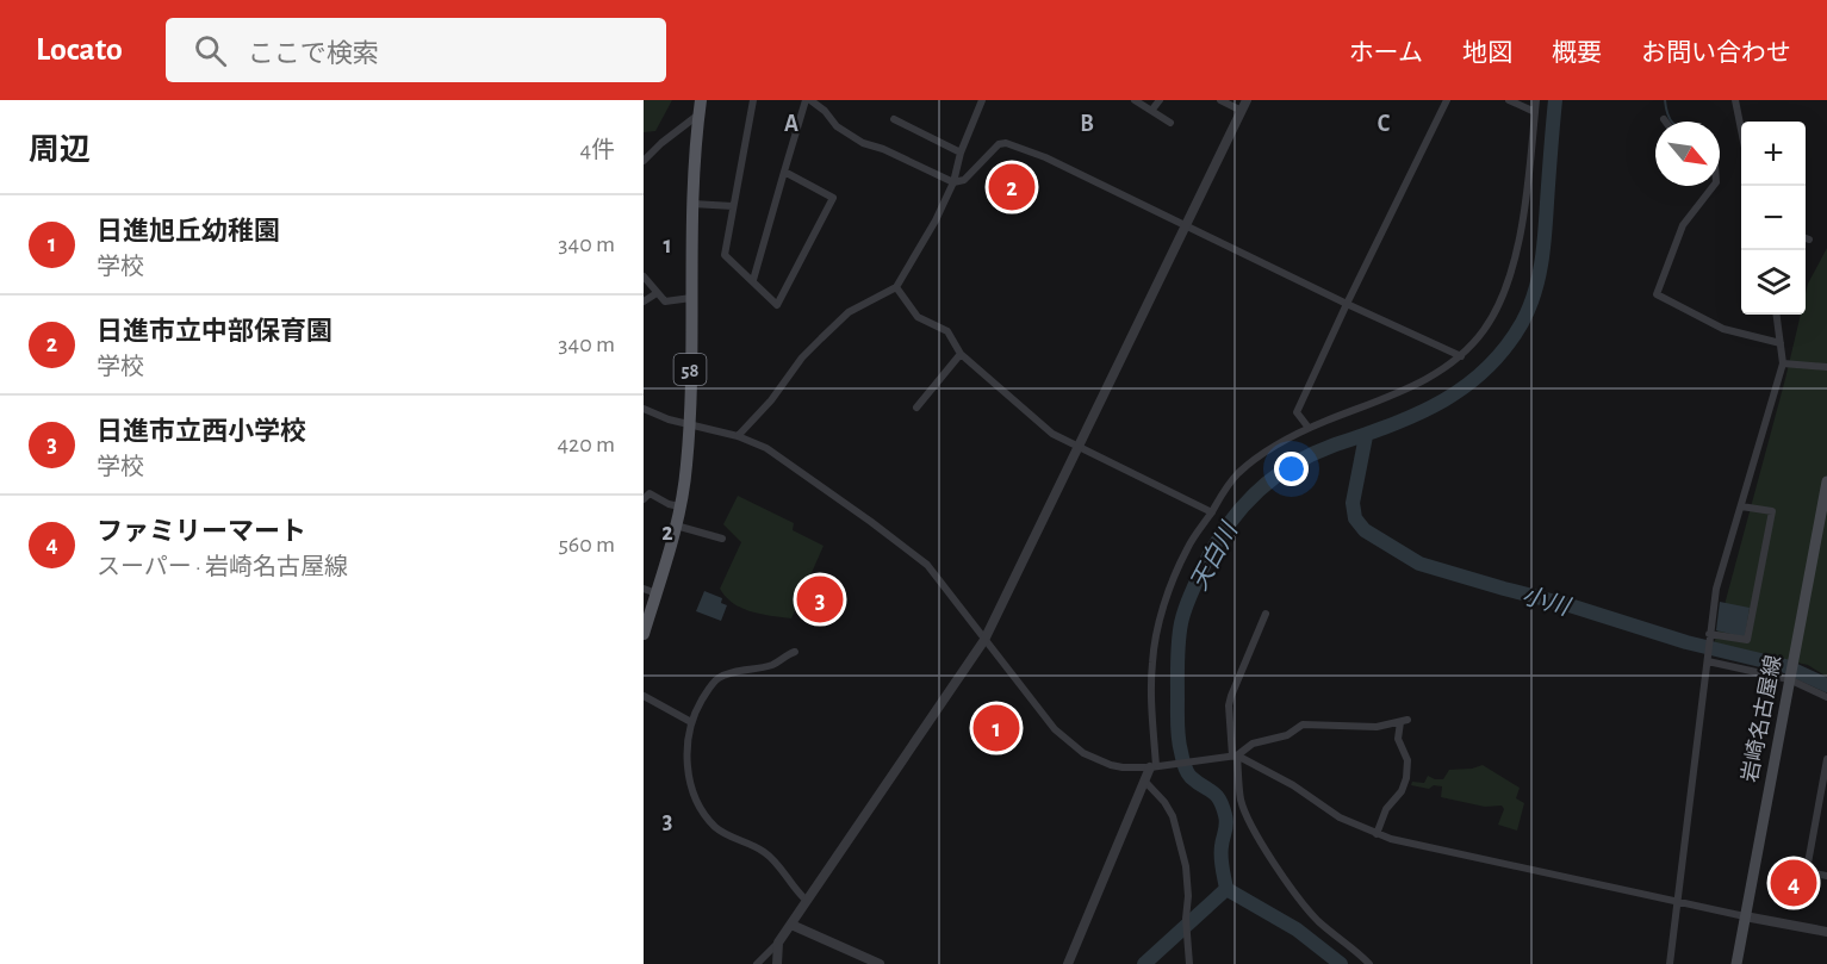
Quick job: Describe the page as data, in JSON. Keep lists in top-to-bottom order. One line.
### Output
{"streets":{"main road":["58","岩崎名古屋線"]},"water":["天白川","小川"],"north":"bottom right","page":{"header":"Locato","search":"ここで検索","nav":["ホーム","地図","概要","お問い合わせ"],"heading":["周辺","4件"],"map_buttons":["+","−"],"pins":["2","3","1","4"],"list":[{"mark":"1","name":"日進旭丘幼稚園","note":"学校","value":"340 m"},{"mark":"2","name":"日進市立中部保育園","note":"学校","value":"340 m"},{"mark":"3","name":"日進市立西小学校","note":"学校","value":"420 m"},{"mark":"4","name":"ファミリーマート","note":"スーパー · 岩崎名古屋線","value":"560 m"}]},"grid":{"columns":["A","B","C"],"rows":["1","2","3"]}}
